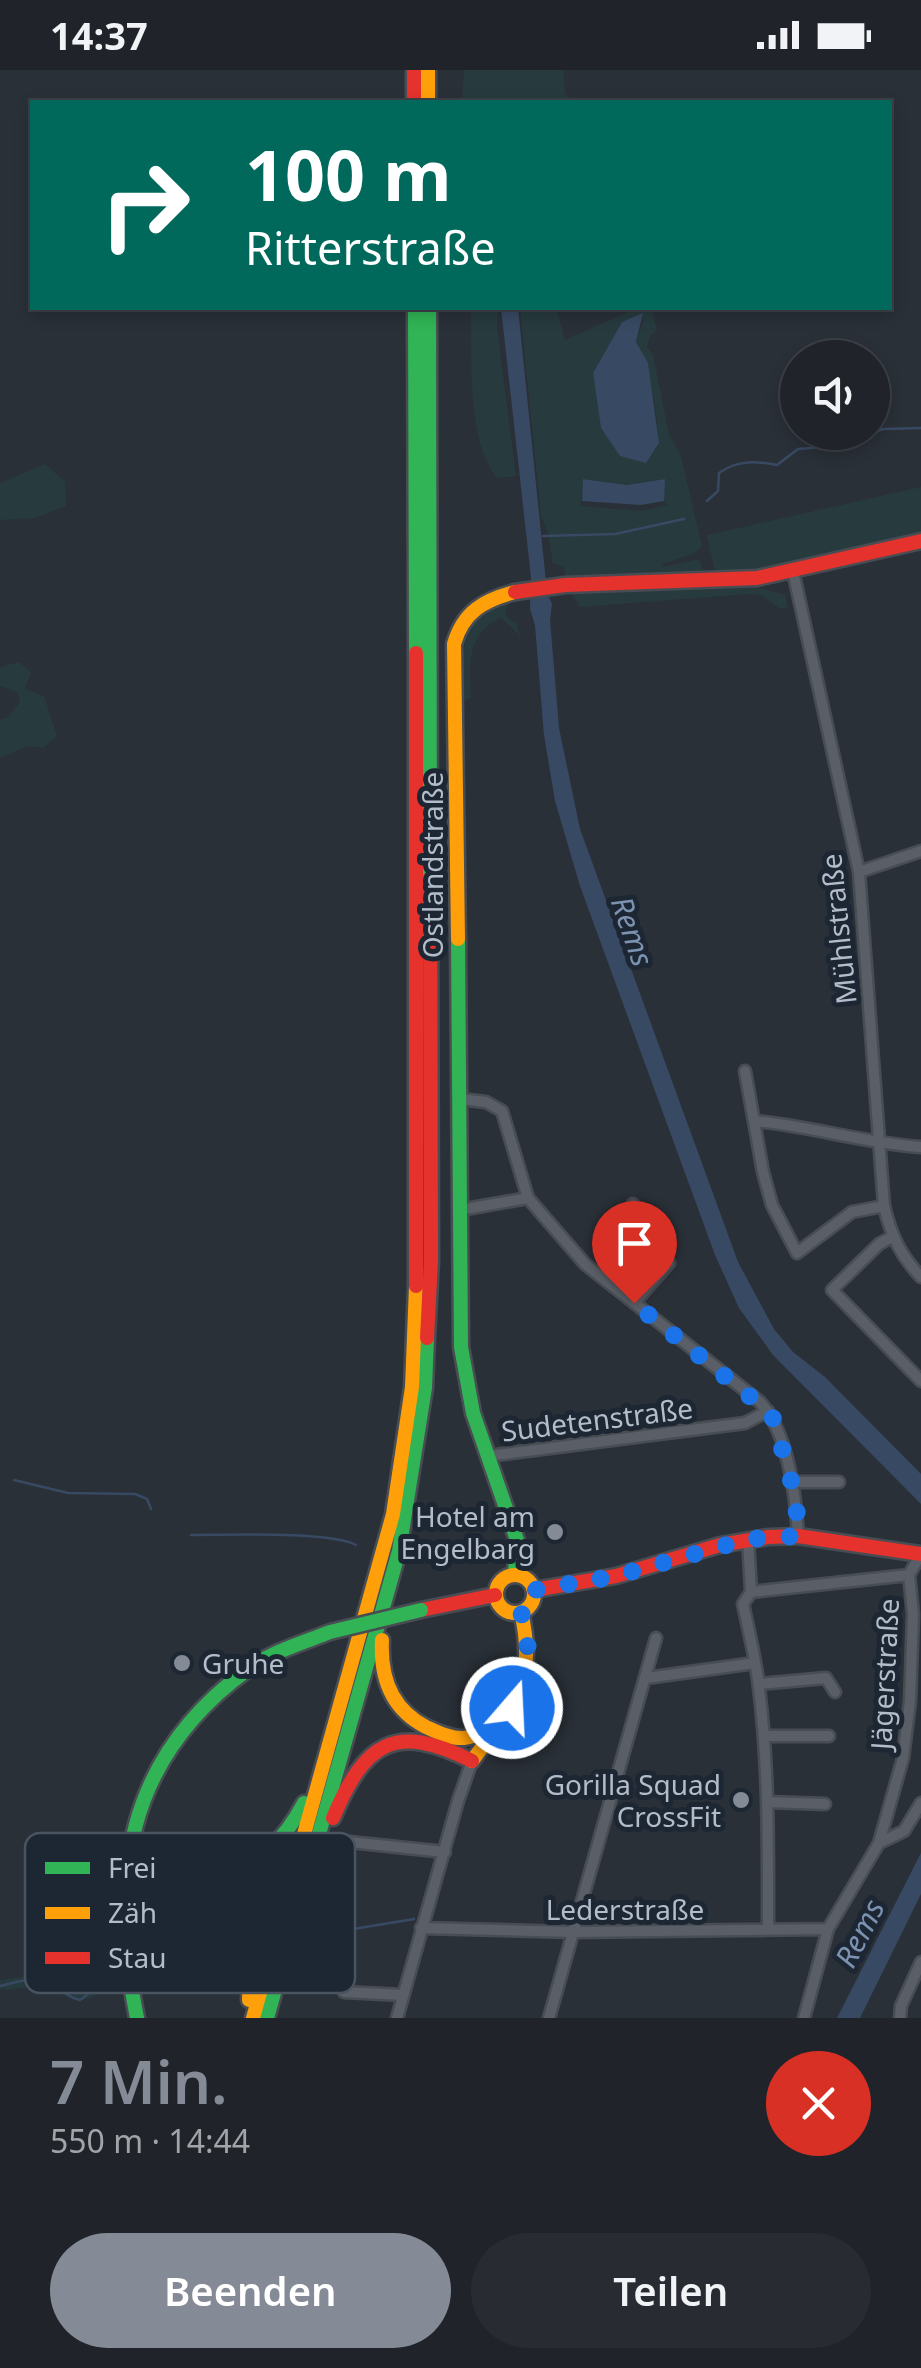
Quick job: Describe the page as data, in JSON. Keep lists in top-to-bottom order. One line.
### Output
{"streets":{"main road":["Ostlandstraße"],"street":["Mühlstraße","Sudetenstraße","Jägerstraße","Lederstraße"]},"crossings":[["Ostlandstraße","Mühlstraße"],["Ostlandstraße","Sudetenstraße"],["Jägerstraße","Lederstraße"]],"water":["Rems"],"places":["Hotel am Engelbarg","Gruhe","Gorilla Squad CrossFit"],"legend":["Frei","Zäh","Stau"],"page":{"status":"14:37","turn":["100 m","Ritterstraße"],"heading":["7 Min.","550 m · 14:44"],"buttons":["Beenden","Teilen"]}}
